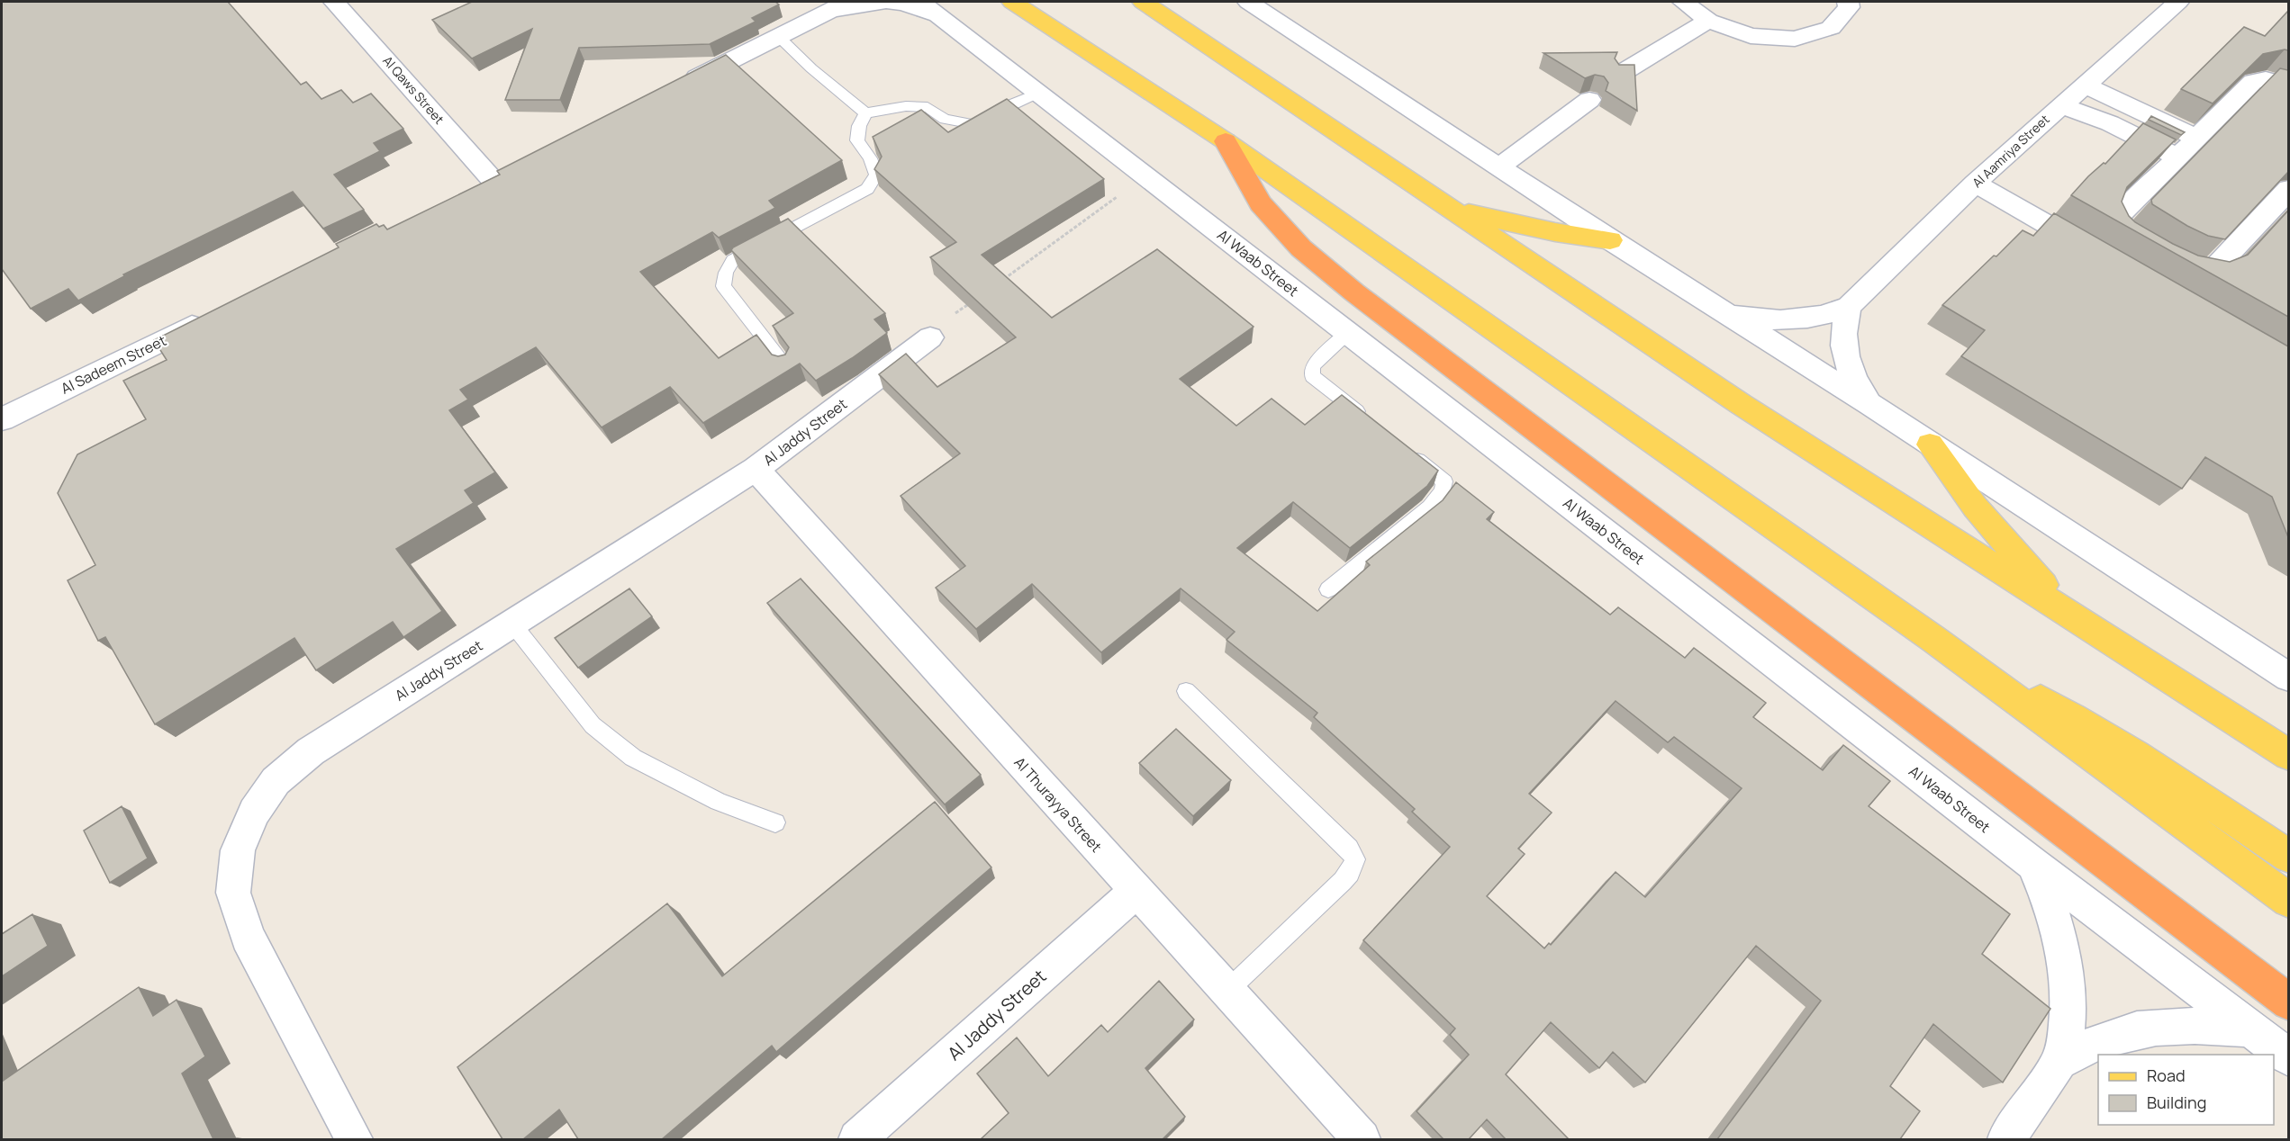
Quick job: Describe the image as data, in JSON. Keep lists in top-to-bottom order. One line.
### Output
{"streets":{"street":["Al Qaws Street","Al Aamriya Street","Al Waab Street","Al Sadeem Street","Al Jaddy Street","Al Thurayya Street"]},"crossings":[["Al Jaddy Street","Al Thurayya Street"]],"legend":["Road","Building"]}
